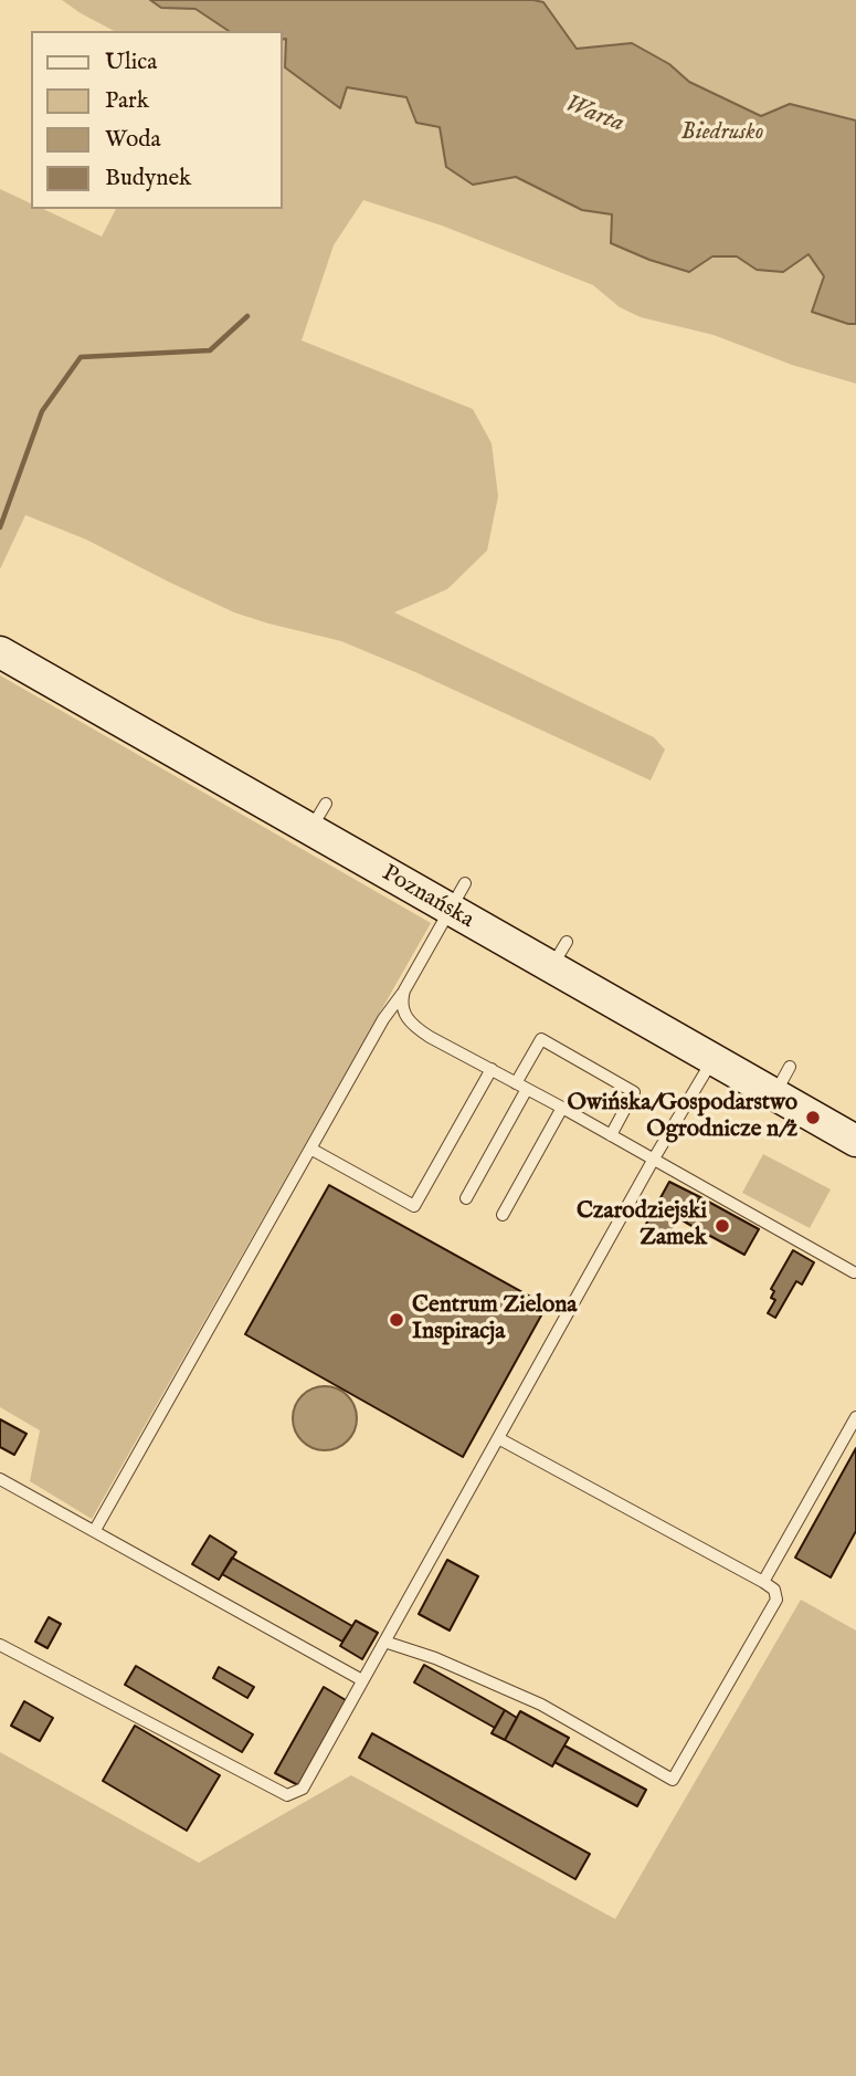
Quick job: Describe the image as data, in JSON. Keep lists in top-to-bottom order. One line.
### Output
{"streets":{"main road":["Poznańska"]},"water":["Warta"],"parks":["Biedrusko"],"places":["Owińska/Gospodarstwo Ogrodnicze n/ż","Czarodziejski Zamek","Centrum Zielona Inspiracja"],"legend":["Ulica","Park","Woda","Budynek"]}
